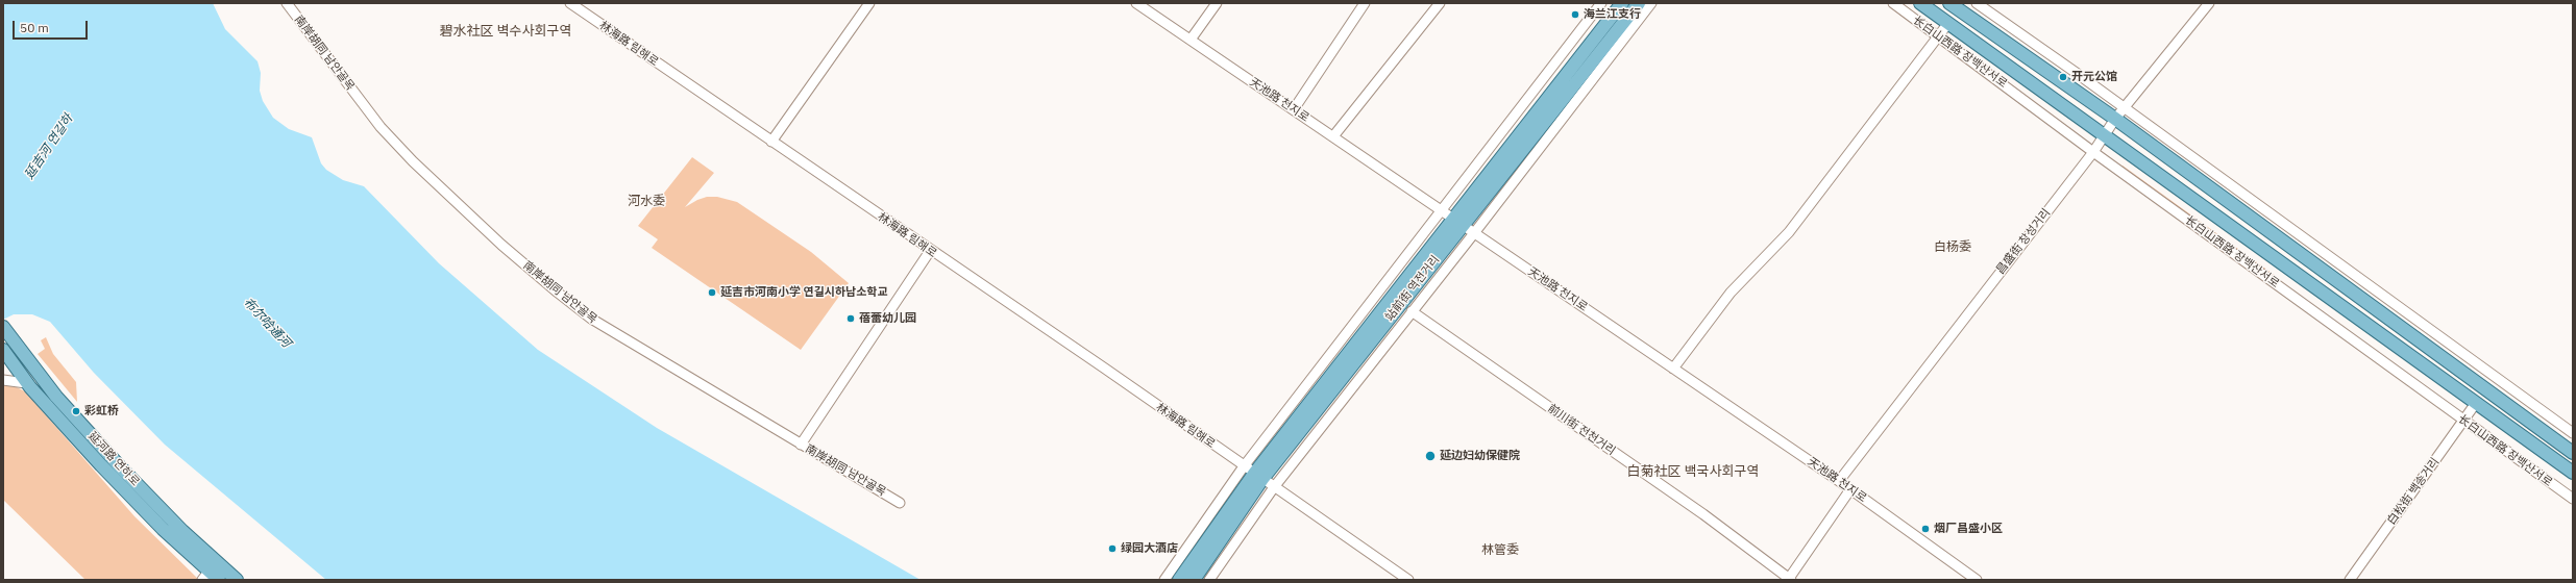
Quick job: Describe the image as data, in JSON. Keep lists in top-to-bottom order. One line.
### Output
{"streets":{"main road":["长白山西路 장백산서로","站前街 역전거리","延河路 연하로"],"street":["林海路 림해로","南岸胡同 남안골목","天池路 천지로","昌盛街 창성거리","前川街 전천거리","白松街 백송거리"]},"crossings":[["林海路 림해로","站前街 역전거리"],["长白山西路 장백산서로","昌盛街 창성거리"],["长白山西路 장백산서로","白松街 백송거리"],["天池路 천지로","昌盛街 창성거리"],["天池路 천지로","站前街 역전거리"],["站前街 역전거리","前川街 전천거리"]],"districts":["碧水社区 벽수사회구역","河水委","白杨委","白菊社区 백국사회구역","林管委"],"water":["延吉河 연길하","布尔哈通河"],"places":["海兰江支行","开元公馆","延吉市河南小学 연길시하남소학교","蓓蕾幼儿园","彩虹桥","延边妇幼保健院","烟厂昌盛小区","绿园大酒店"],"scale_bar":"50 m"}
